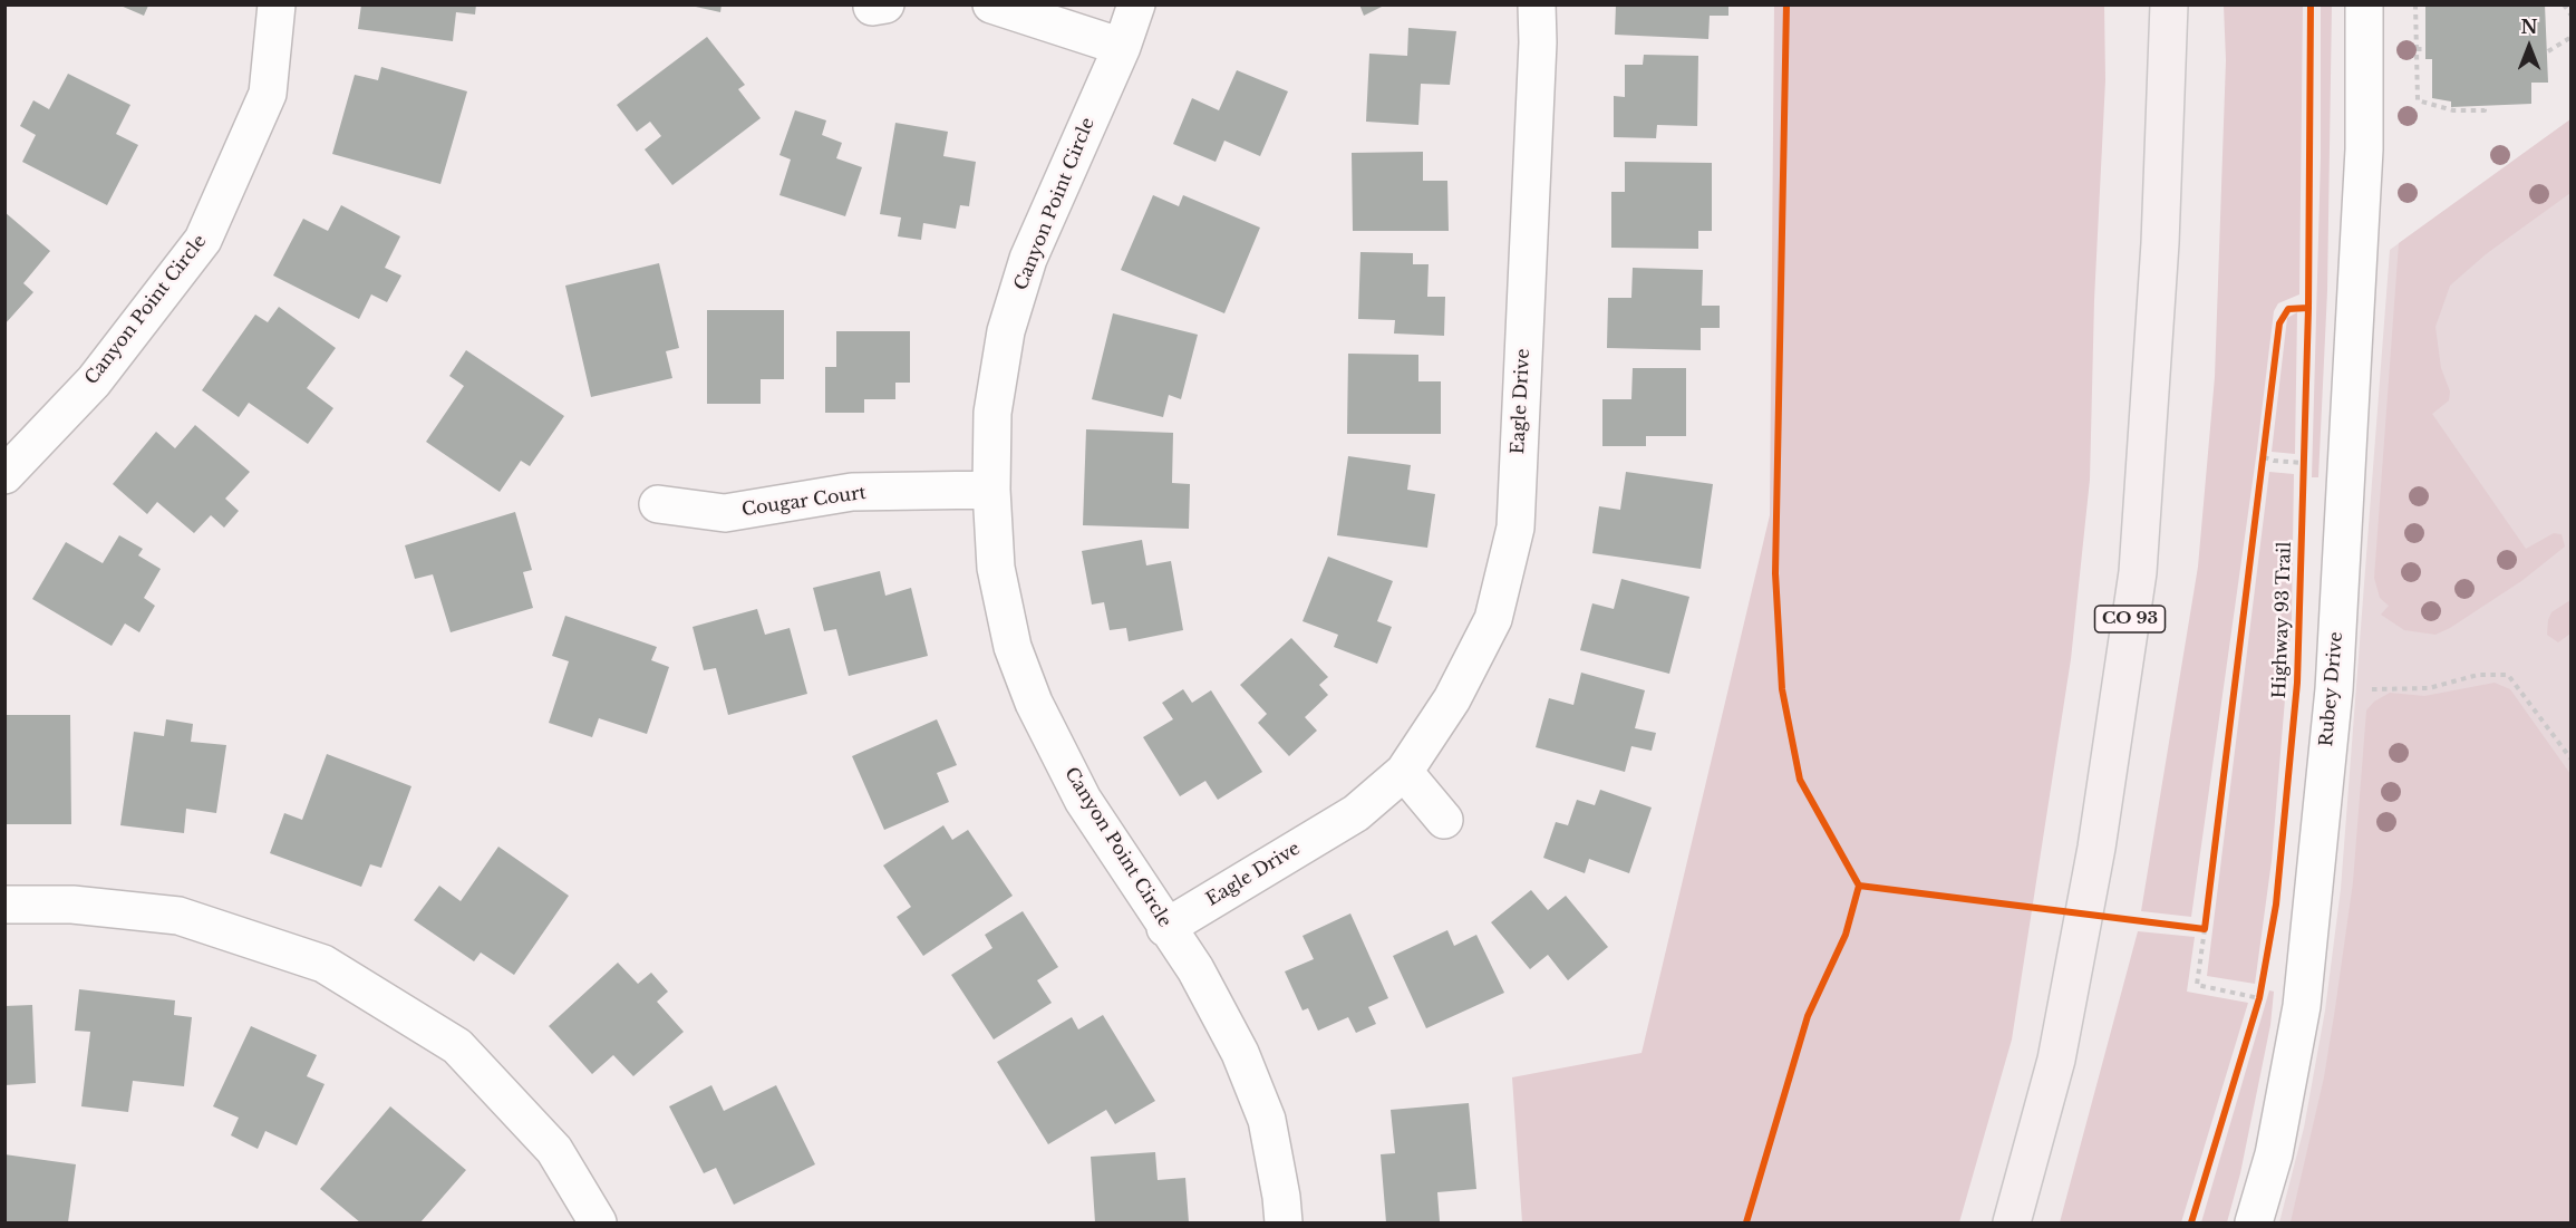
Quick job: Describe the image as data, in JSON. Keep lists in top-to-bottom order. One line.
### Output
{"streets":{"highway":["CO 93"],"street":["Canyon Point Circle","Eagle Drive","Cougar Court","Rubey Drive"],"cycle path":["Highway 93 Trail"]},"crossings":[["Canyon Point Circle","Eagle Drive"],["Canyon Point Circle","Cougar Court"]],"north":"top"}
